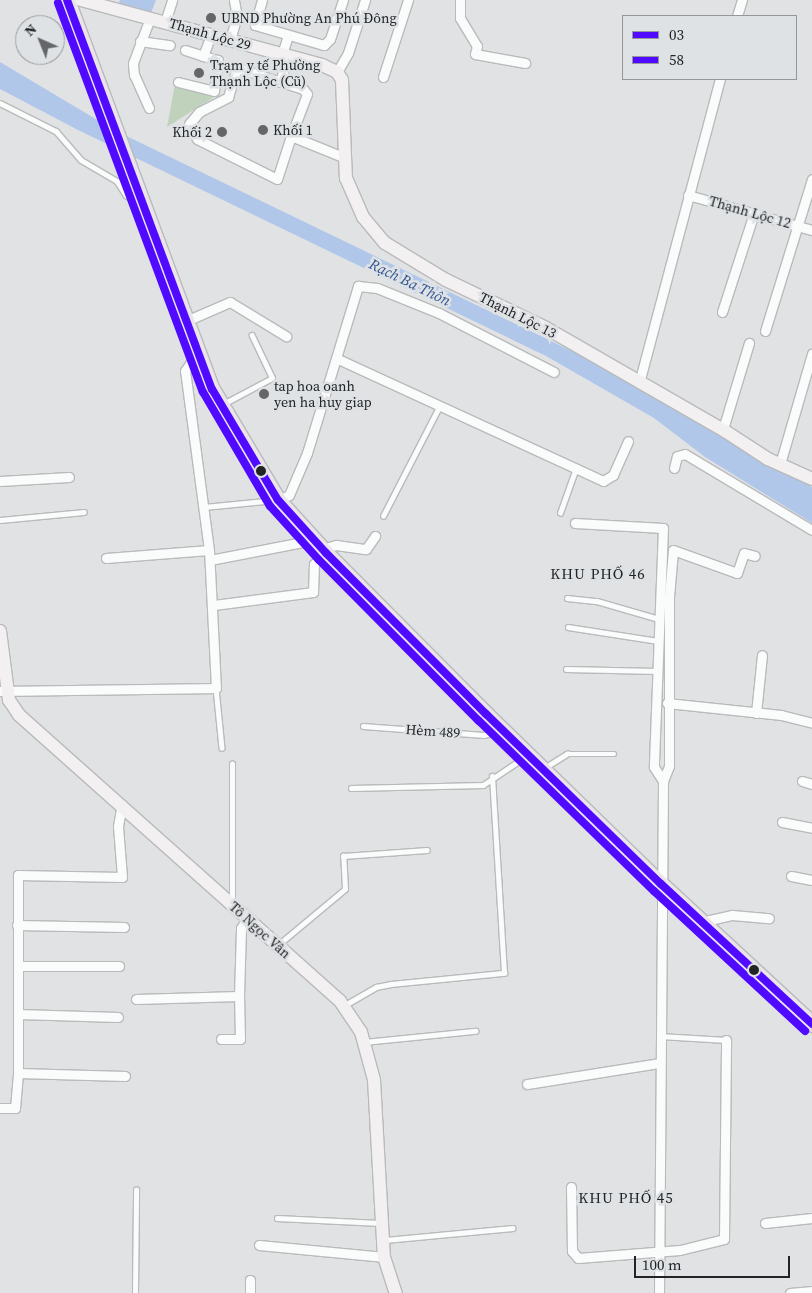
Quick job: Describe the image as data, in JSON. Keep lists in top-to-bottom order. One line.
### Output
{"streets":{"street":["Thạnh Lộc 29","Thạnh Lộc 12","Thạnh Lộc 13","Tô Ngọc Vân"],"lane":["Hèm 489"]},"crossings":[["Thạnh Lộc 29","Thạnh Lộc 13"]],"districts":["KHU PHỐ 46","KHU PHỐ 45"],"water":["Rạch Ba Thôn"],"places":["UBND Phường An Phú Đông","Trạm y tế Phường Thạnh Lộc (Cũ)","Khối 1","Khối 2","tap hoa oanh yen ha huy giap"],"lines":["transit line 03","transit line 58"],"legend":["03","58"],"scale_bar":"100 m","north":"top left"}
